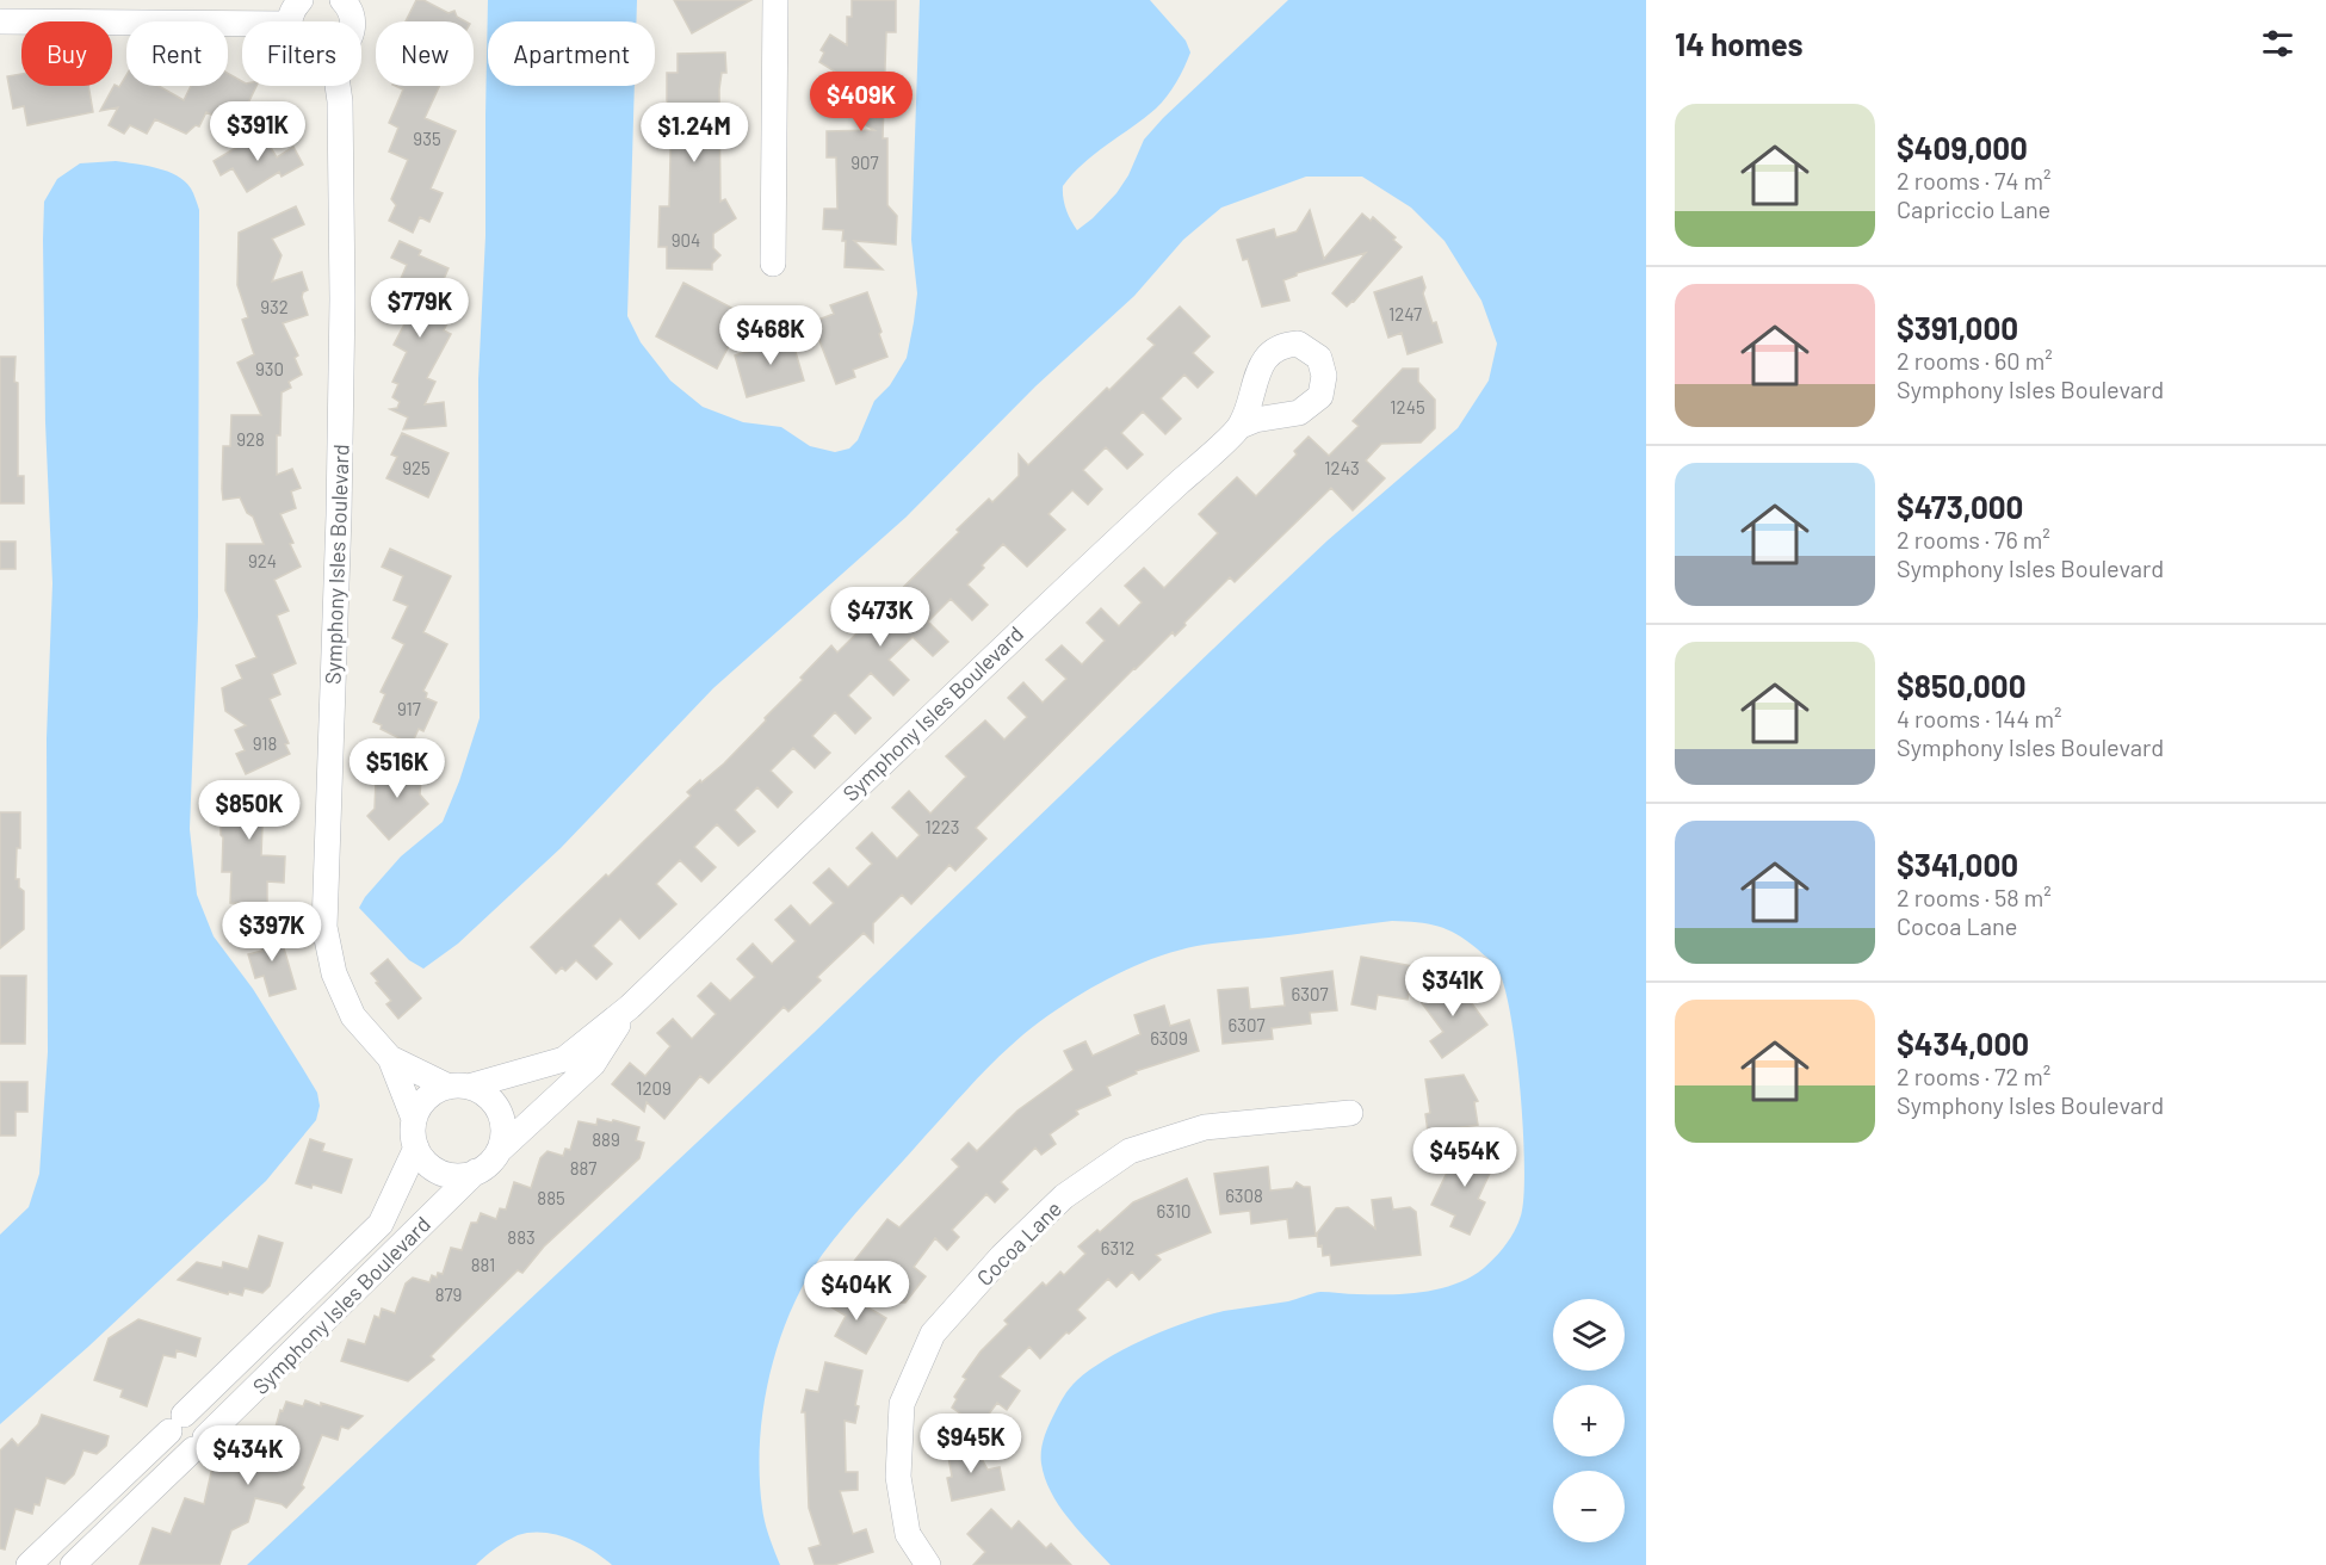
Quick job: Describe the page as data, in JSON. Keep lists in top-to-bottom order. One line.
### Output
{"streets":{"street":["Symphony Isles Boulevard","Cocoa Lane"]},"house_numbers":["935","907","904","932","1247","930","1245","928","925","1243","924","917","918","1223","6307","6307","6309","1209","889","887","6308","885","6310","883","6312","881","879"],"page":{"heading":"14 homes","chip":["Buy","Rent","Filters","New","Apartment"],"price":["$409K","$391K","$1.24M","$779K","$468K","$473K","$516K","$850K","$397K","$341K","$454K","$404K","$945K","$434K"],"list":[{"name":"$409,000","note":"2 rooms · 74 m² · Capriccio Lane"},{"name":"$391,000","note":"2 rooms · 60 m² · Symphony Isles Boulevard"},{"name":"$473,000","note":"2 rooms · 76 m² · Symphony Isles Boulevard"},{"name":"$850,000","note":"4 rooms · 144 m² · Symphony Isles Boulevard"},{"name":"$341,000","note":"2 rooms · 58 m² · Cocoa Lane"},{"name":"$434,000","note":"2 rooms · 72 m² · Symphony Isles Boulevard"}],"map_buttons":["+","−"]}}
